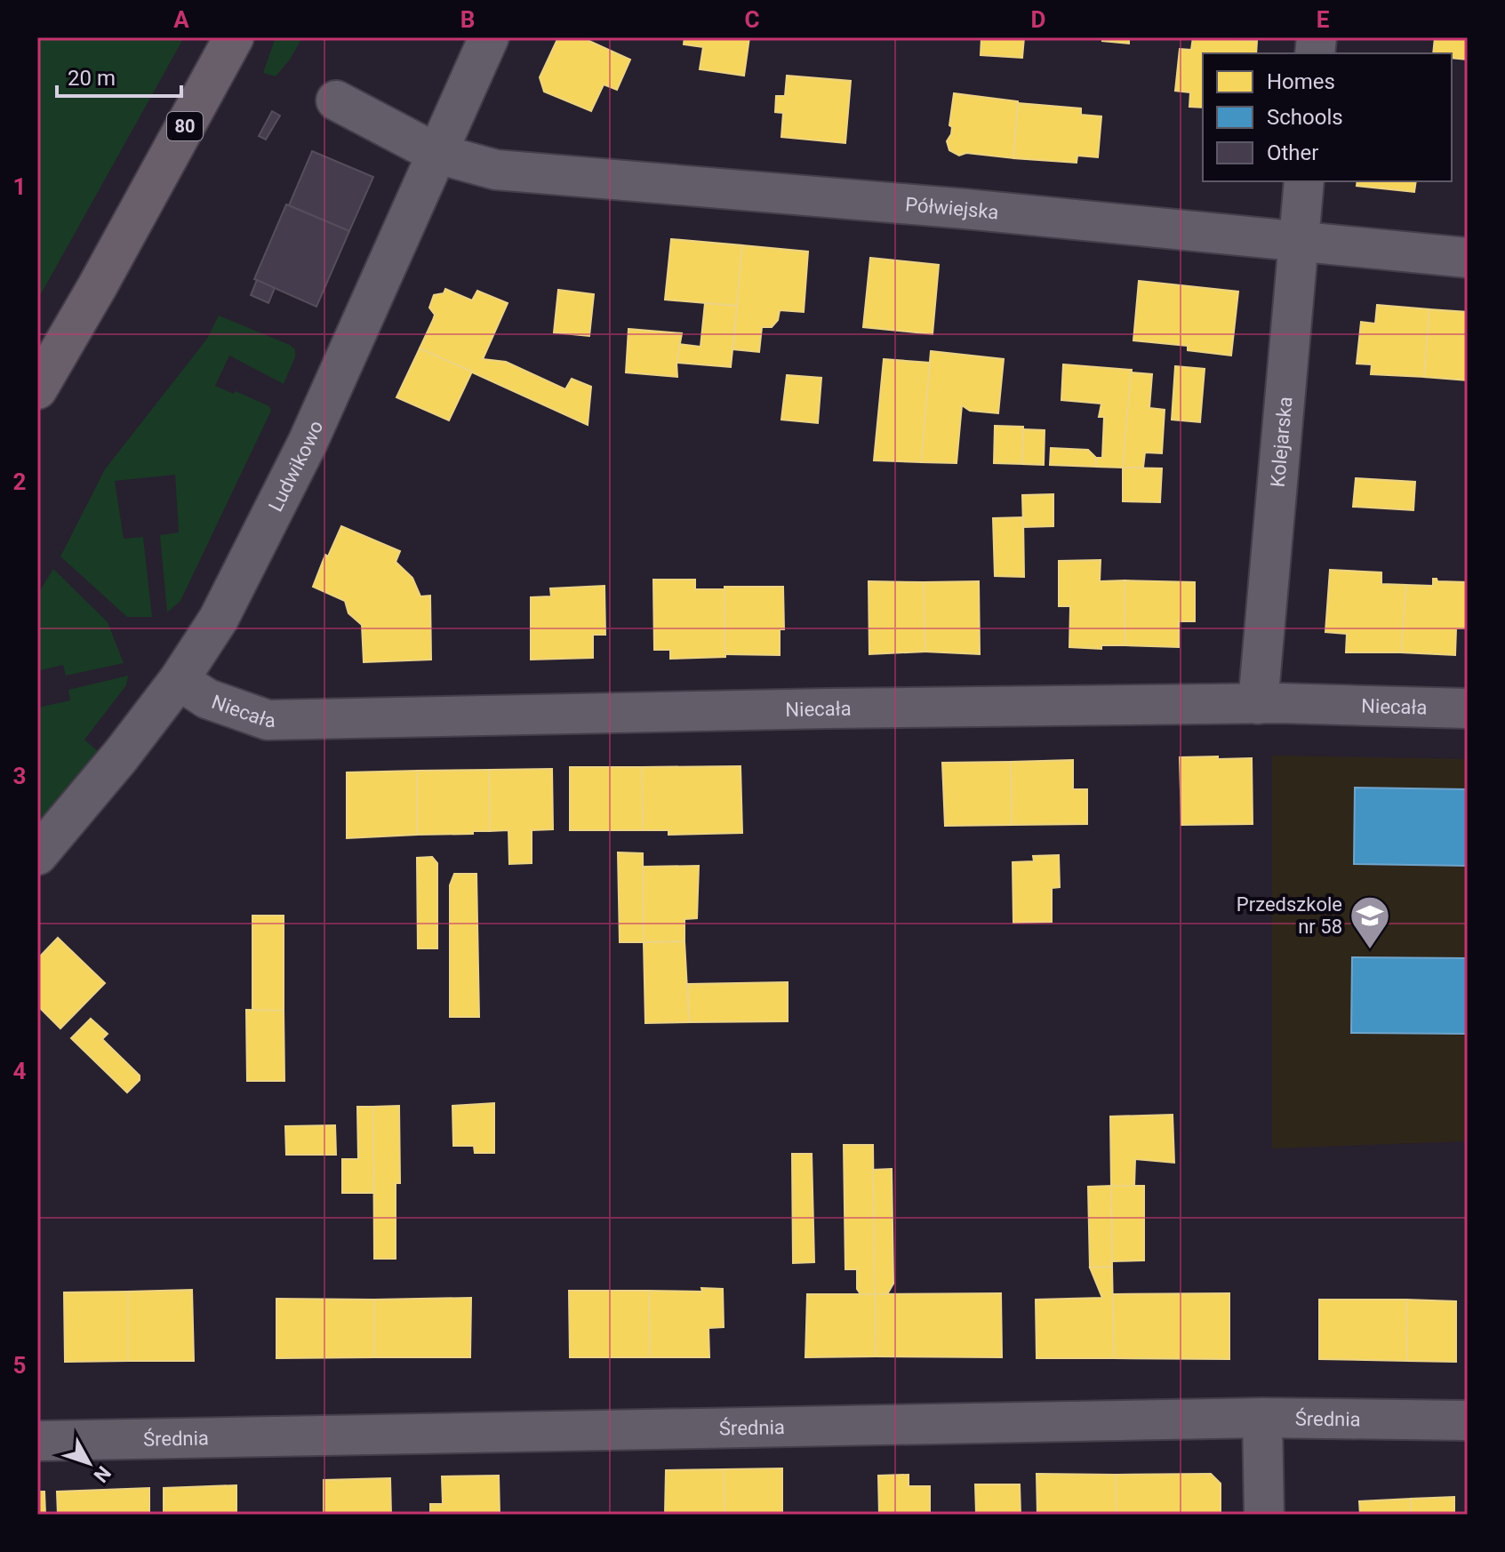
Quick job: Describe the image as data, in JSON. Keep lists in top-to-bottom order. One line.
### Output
{"streets":{"main road":["80"],"street":["Półwiejska","Kolejarska","Ludwikowo","Niecała","Średnia"]},"crossings":[["Półwiejska","Kolejarska"],["Półwiejska","Ludwikowo"],["Kolejarska","Niecała"],["Ludwikowo","Niecała"]],"places":{"school or university":["Przedszkole nr 58"]},"legend":["Homes","Schools","Other"],"scale_bar":"20 m","north":"bottom right","grid":{"columns":["A","B","C","D","E"],"rows":["1","2","3","4","5"]}}
